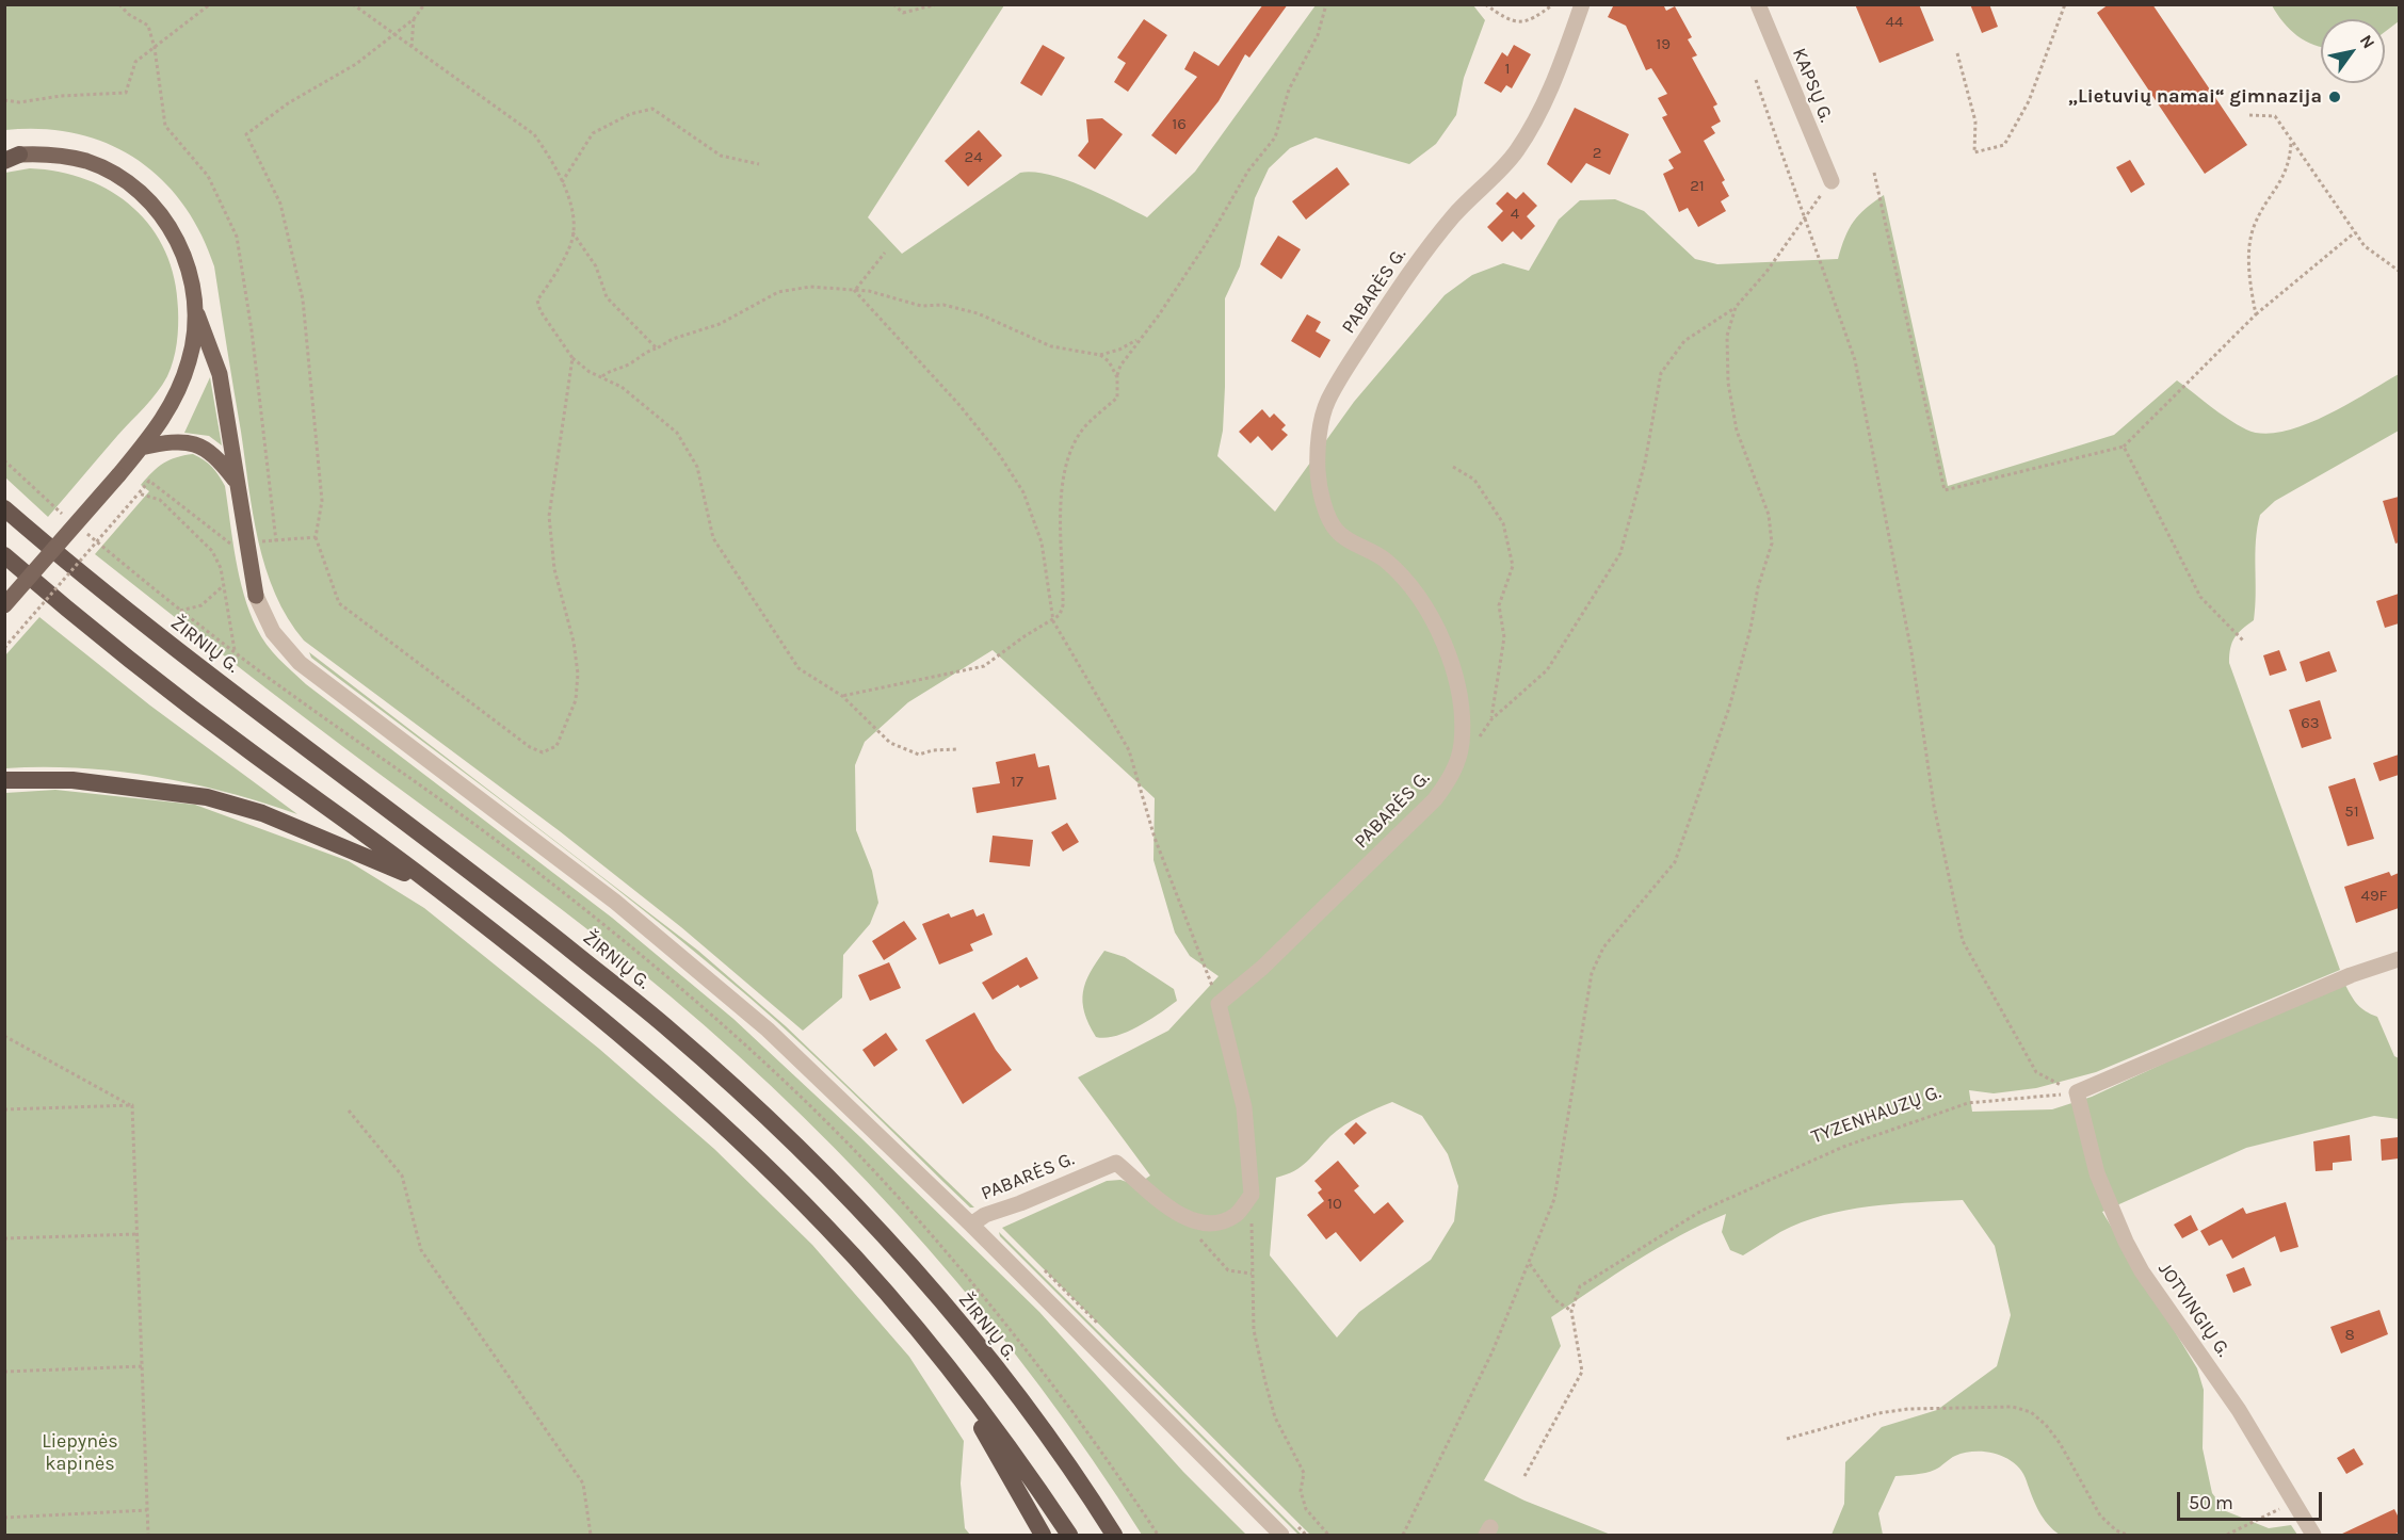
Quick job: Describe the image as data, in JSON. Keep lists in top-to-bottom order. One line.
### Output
{"streets":{"highway":["ŽIRNIŲ G."],"street":["KAPSŲ G.","PABARĖS G.","JOTVINGIŲ G."],"path":["TYZENHAUZŲ G."]},"crossings":[["TYZENHAUZŲ G.","JOTVINGIŲ G."]],"parks":["Liepynės kapinės"],"places":["„Lietuvių namai“ gimnazija"],"house_numbers":["44","19","1","16","2","24","21","4","63","17","51","49F","10","8"],"scale_bar":"50 m","north":"top right"}
